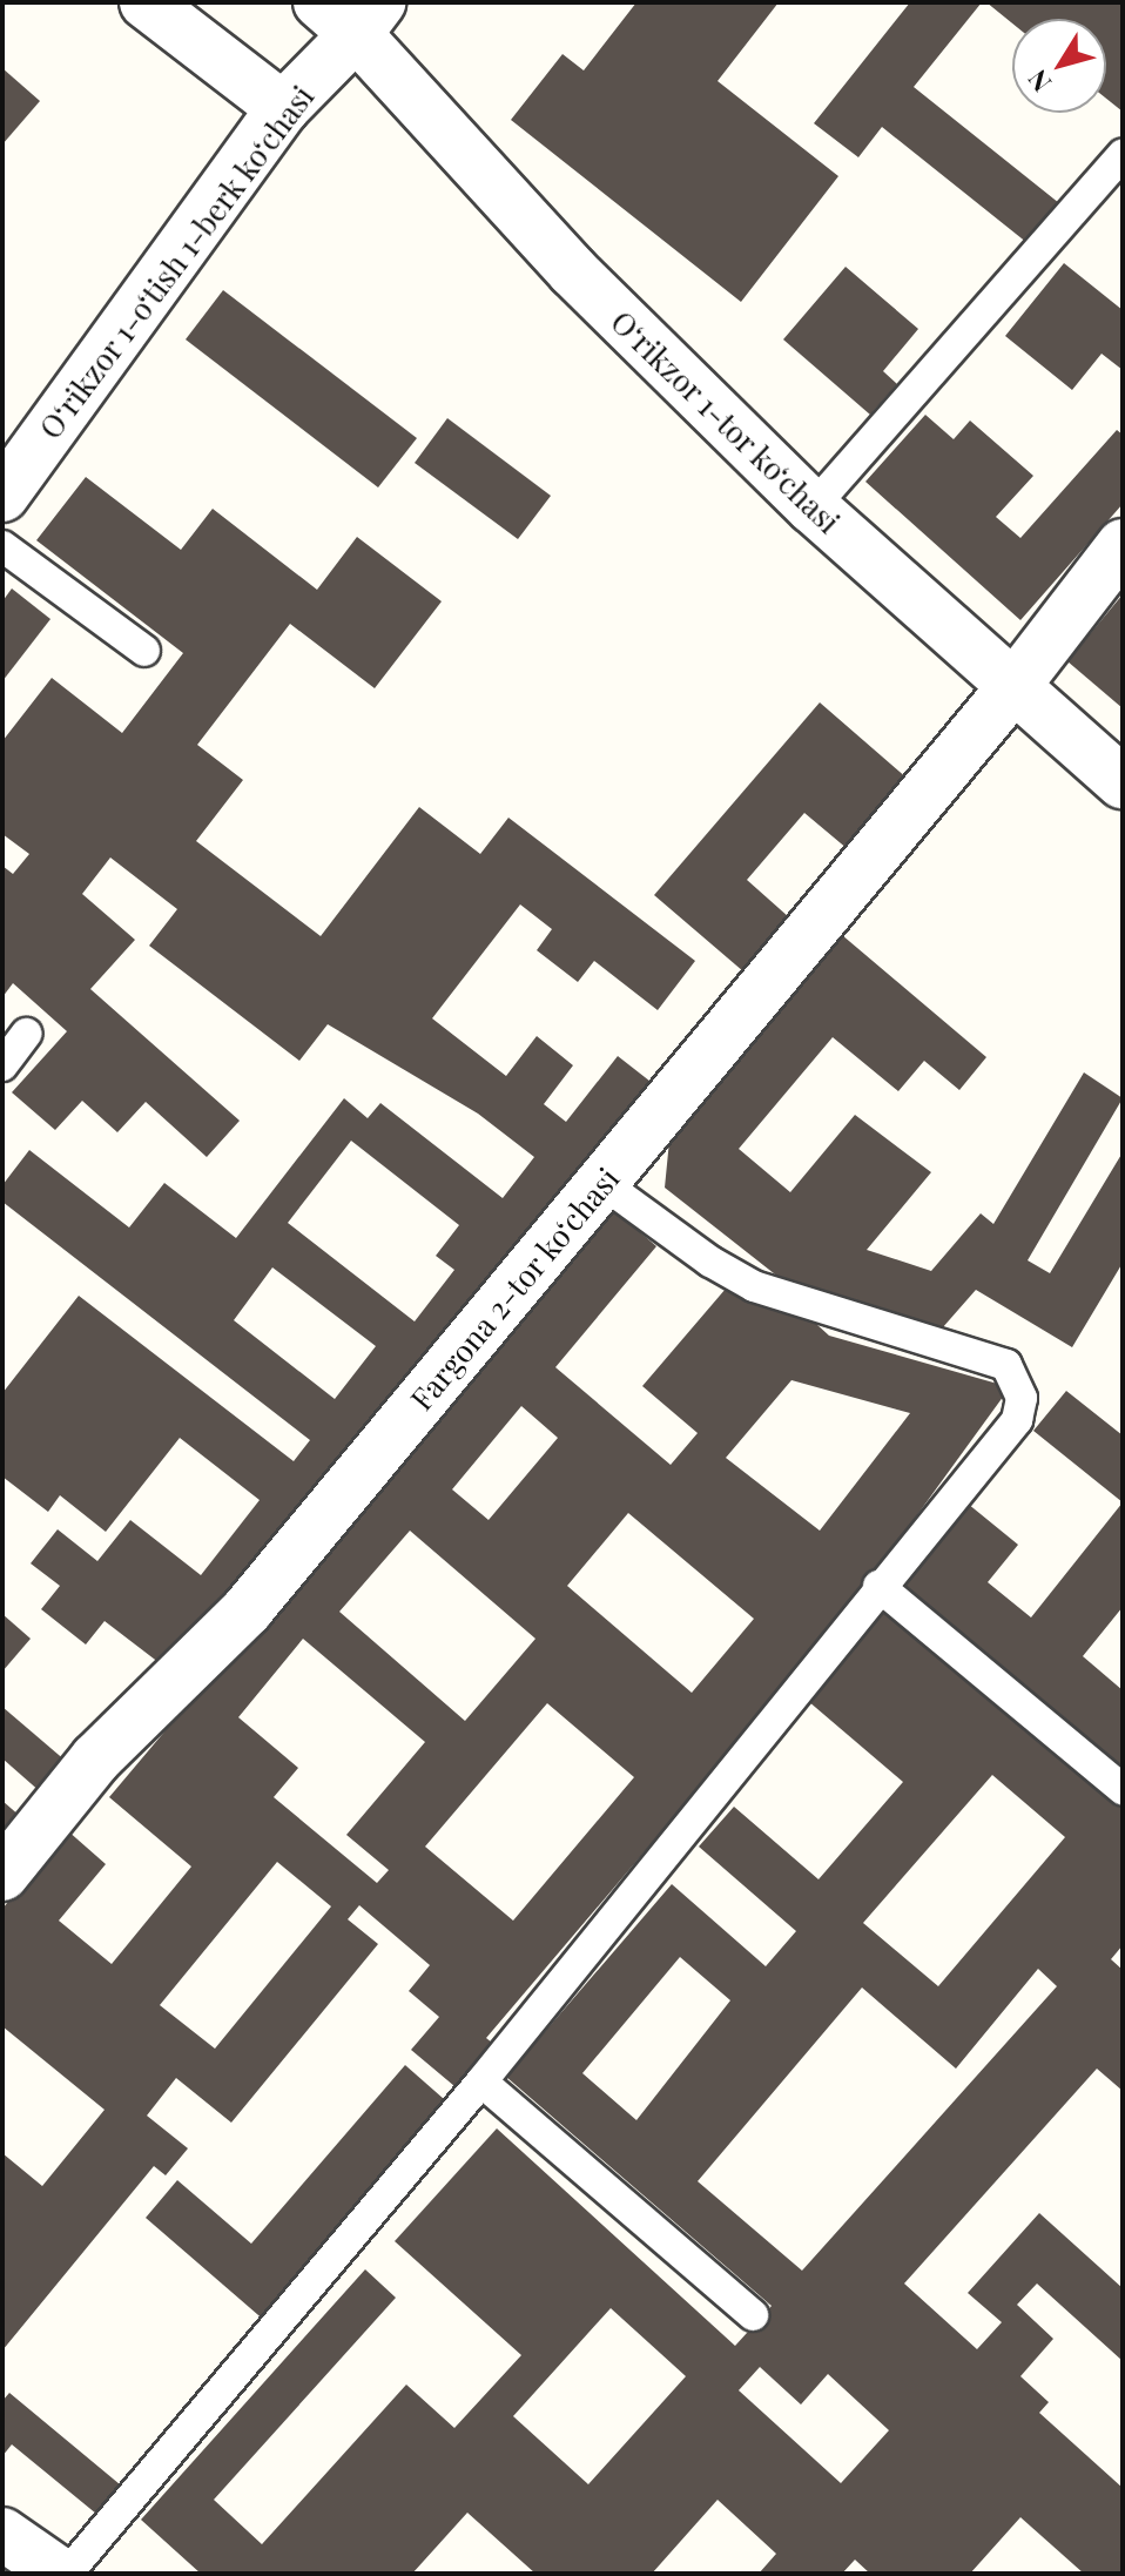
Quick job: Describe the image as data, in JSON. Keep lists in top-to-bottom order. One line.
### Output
{"streets":{"street":["Oʻrikzor 1-oʻtish 1-berk koʻchasi","Oʻrikzor 1-tor koʻchasi","Fargona 2-tor koʻchasi"]},"crossings":[["Oʻrikzor 1-oʻtish 1-berk koʻchasi","Oʻrikzor 1-tor koʻchasi"],["Oʻrikzor 1-tor koʻchasi","Fargona 2-tor koʻchasi"]],"north":"bottom left"}
